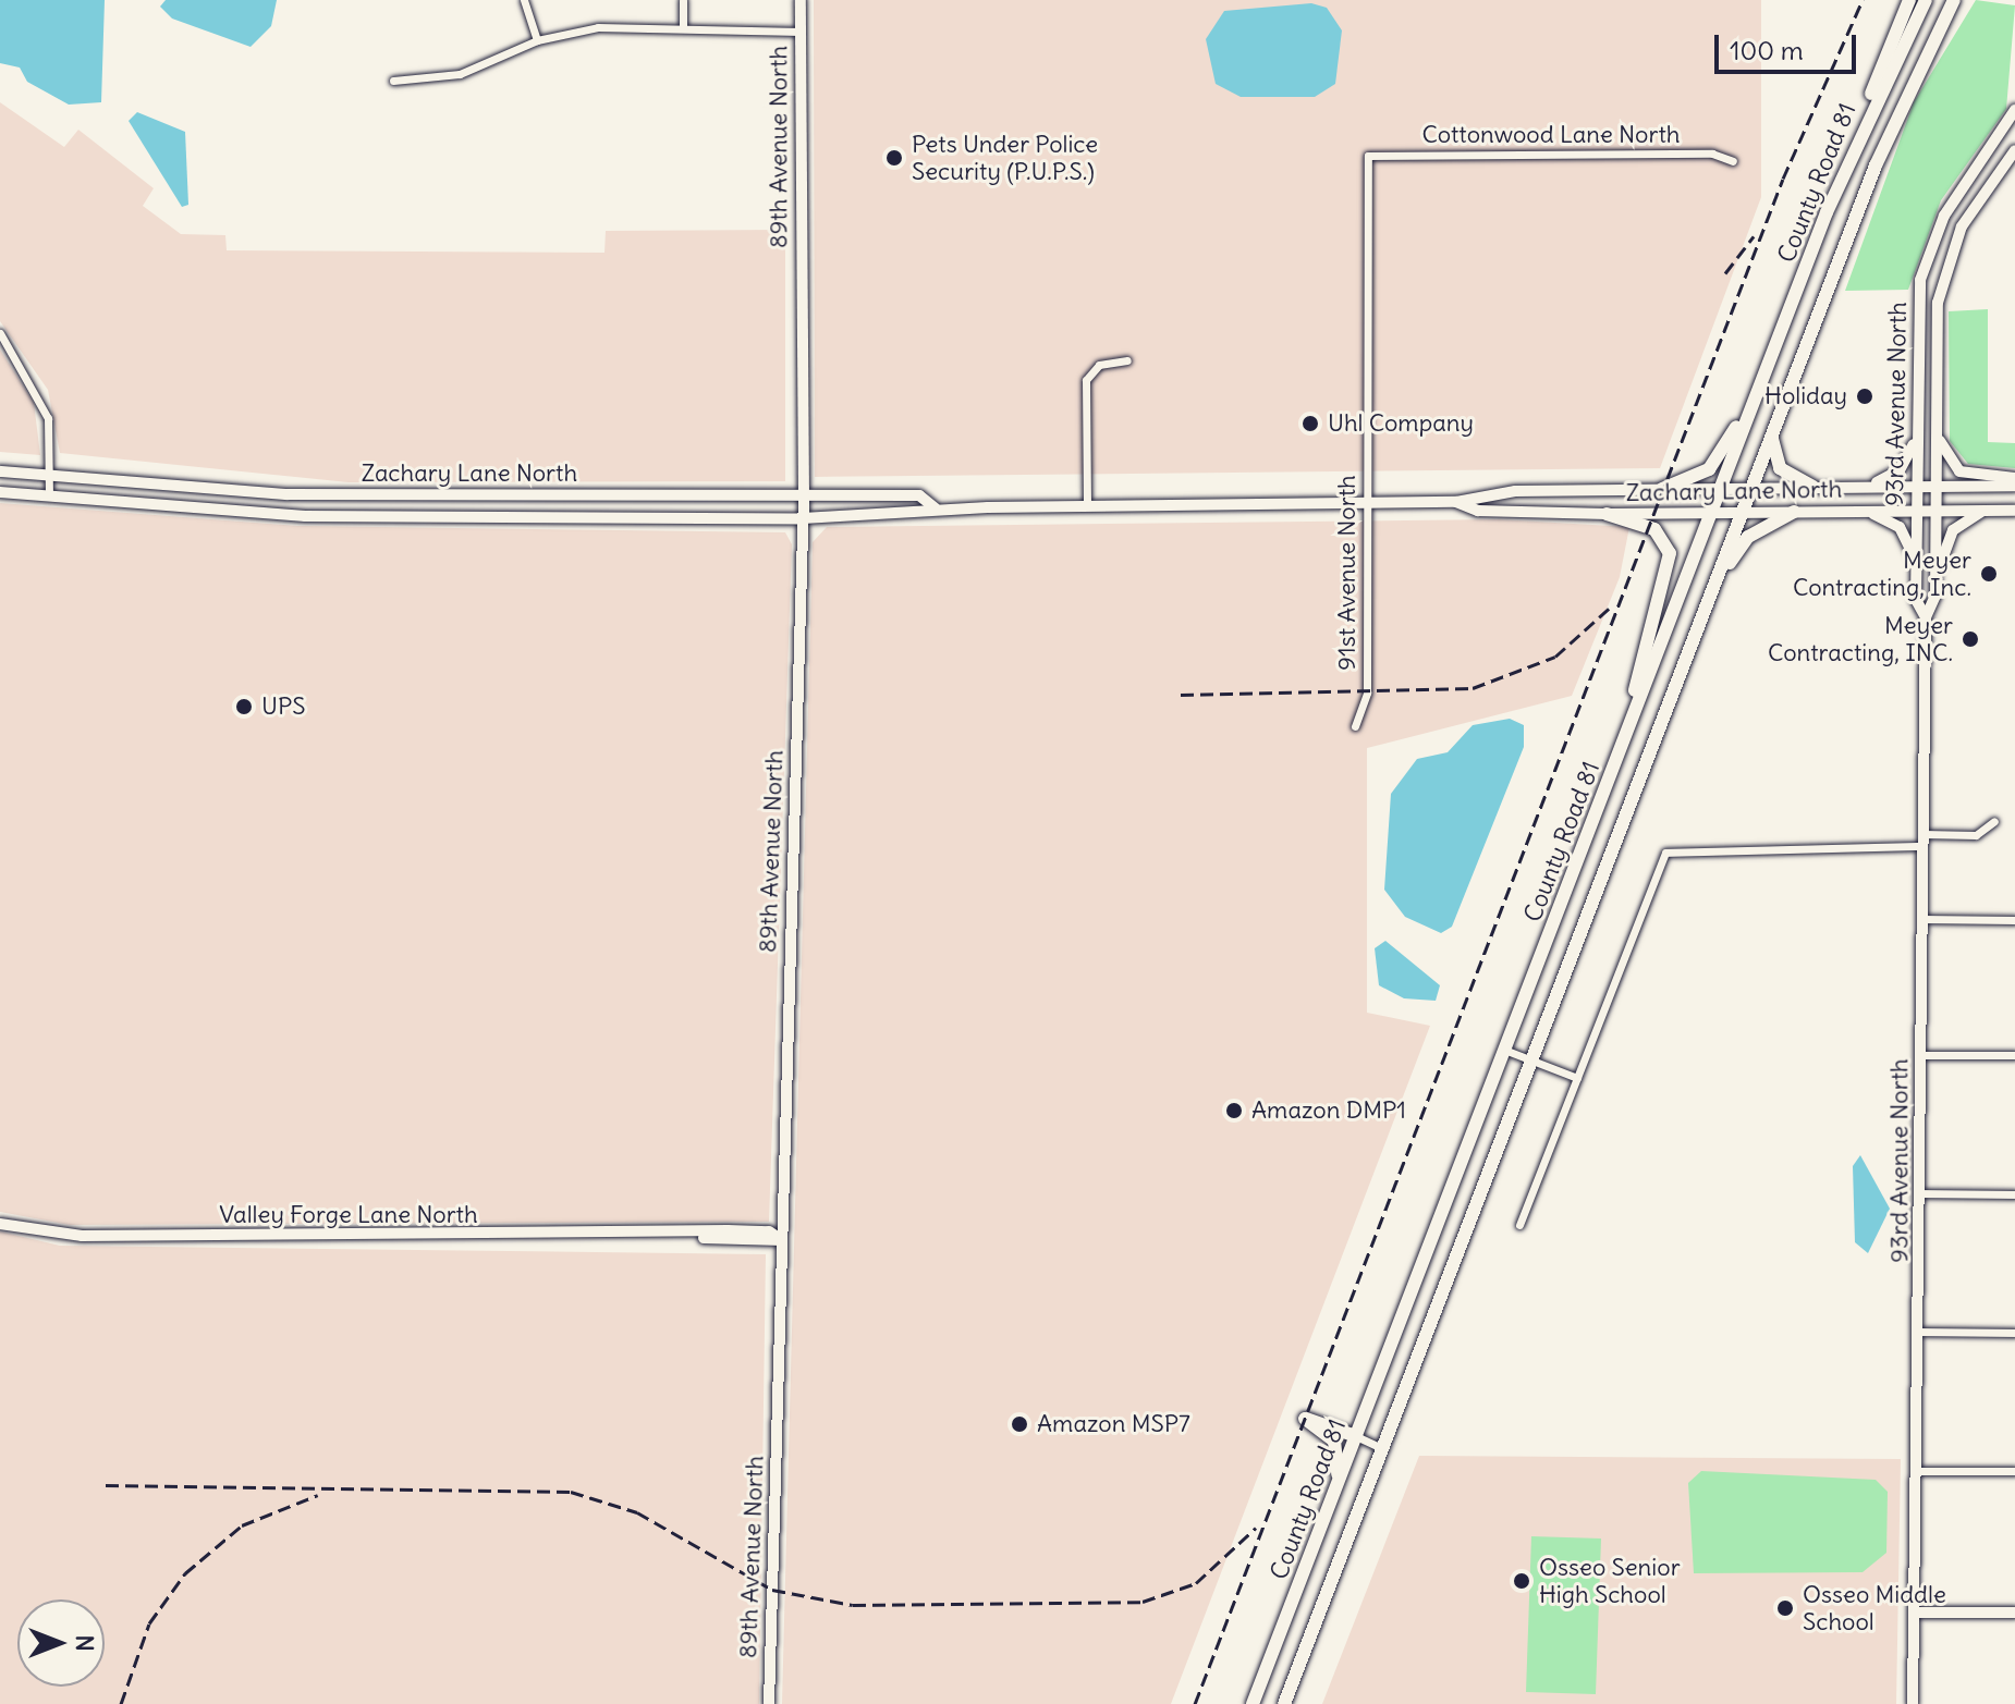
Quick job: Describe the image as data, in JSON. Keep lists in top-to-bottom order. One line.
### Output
{"streets":{"highway":["County Road 81"],"street":["Cottonwood Lane North","89th Avenue North","93rd Avenue North","Zachary Lane North","91st Avenue North","Valley Forge Lane North"]},"crossings":[["Cottonwood Lane North","91st Avenue North"],["89th Avenue North","Zachary Lane North"],["89th Avenue North","Valley Forge Lane North"],["County Road 81","Zachary Lane North"],["93rd Avenue North","Zachary Lane North"],["Zachary Lane North","91st Avenue North"]],"places":["Pets Under Police Security (P.U.P.S.)","Holiday","Uhl Company","Meyer Contracting, Inc.","Meyer Contracting, INC.","UPS","Amazon DMP1","Amazon MSP7","Osseo Senior High School","Osseo Middle School"],"scale_bar":"100 m","north":"right"}
